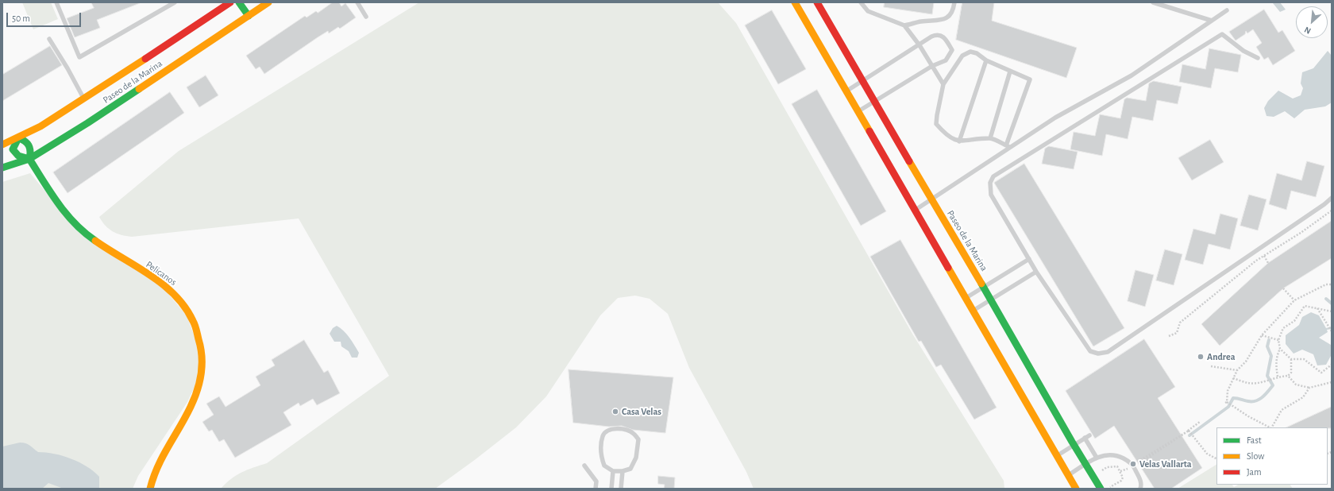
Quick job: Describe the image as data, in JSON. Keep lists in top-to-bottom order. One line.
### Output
{"streets":{"street":["Paseo de la Marina","Pelicanos"]},"crossings":[["Paseo de la Marina","Pelicanos"]],"places":["Andrea","Casa Velas","Velas Vallarta"],"legend":["Fast","Slow","Jam"],"scale_bar":"50 m","north":"bottom left"}
